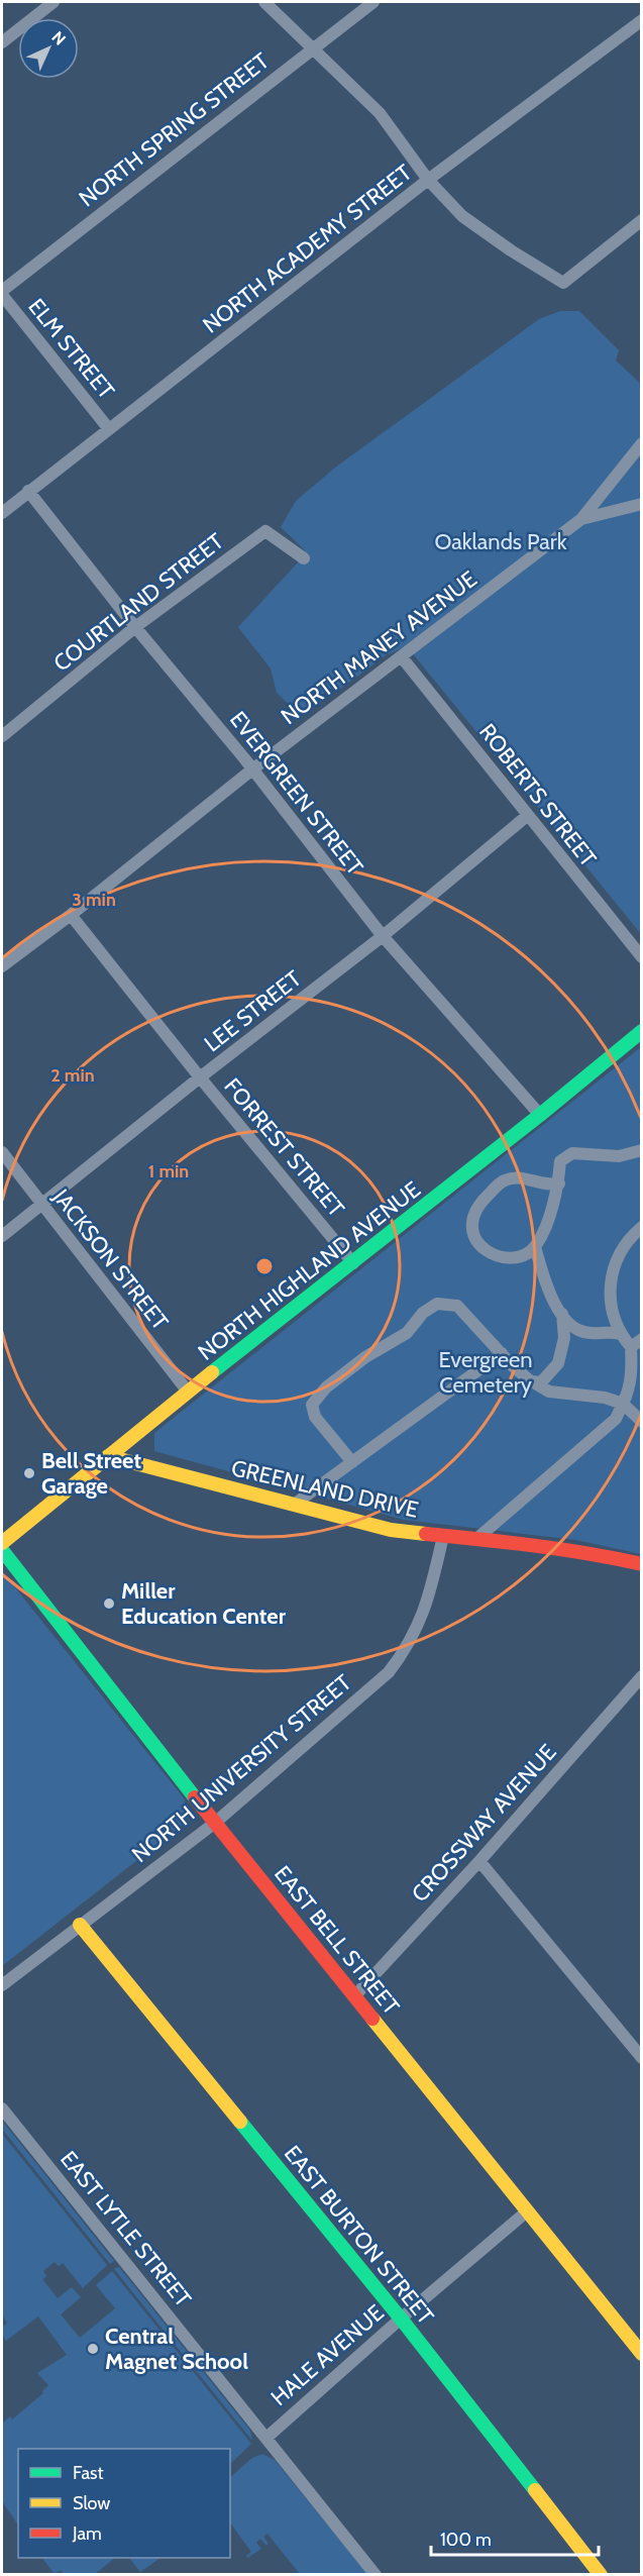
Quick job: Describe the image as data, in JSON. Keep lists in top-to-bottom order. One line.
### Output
{"streets":{"street":["NORTH SPRING STREET","NORTH ACADEMY STREET","ELM STREET","COURTLAND STREET","NORTH MANEY AVENUE","EVERGREEN STREET","ROBERTS STREET","LEE STREET","FORREST STREET","JACKSON STREET","NORTH HIGHLAND AVENUE","GREENLAND DRIVE","NORTH UNIVERSITY STREET","CROSSWAY AVENUE","EAST BELL STREET","EAST LYTLE STREET","EAST BURTON STREET","HALE AVENUE"]},"crossings":[["NORTH SPRING STREET","ELM STREET"],["NORTH ACADEMY STREET","ELM STREET"],["NORTH ACADEMY STREET","EVERGREEN STREET"],["COURTLAND STREET","EVERGREEN STREET"],["NORTH MANEY AVENUE","EVERGREEN STREET"],["NORTH MANEY AVENUE","ROBERTS STREET"],["NORTH MANEY AVENUE","FORREST STREET"],["EVERGREEN STREET","LEE STREET"],["EVERGREEN STREET","NORTH HIGHLAND AVENUE"],["ROBERTS STREET","LEE STREET"],["LEE STREET","FORREST STREET"],["LEE STREET","JACKSON STREET"],["FORREST STREET","NORTH HIGHLAND AVENUE"],["JACKSON STREET","NORTH HIGHLAND AVENUE"],["NORTH HIGHLAND AVENUE","GREENLAND DRIVE"],["GREENLAND DRIVE","NORTH UNIVERSITY STREET"],["NORTH UNIVERSITY STREET","EAST BELL STREET"],["NORTH UNIVERSITY STREET","EAST BURTON STREET"],["CROSSWAY AVENUE","EAST BELL STREET"],["EAST BELL STREET","HALE AVENUE"],["EAST LYTLE STREET","HALE AVENUE"],["EAST BURTON STREET","HALE AVENUE"]],"parks":["Oaklands Park","Evergreen Cemetery"],"places":["Bell Street Garage","Miller Education Center","Central Magnet School"],"legend":["Fast","Slow","Jam"],"scale_bar":"100 m","north":"top right","rings":["3 min","2 min","1 min"]}
